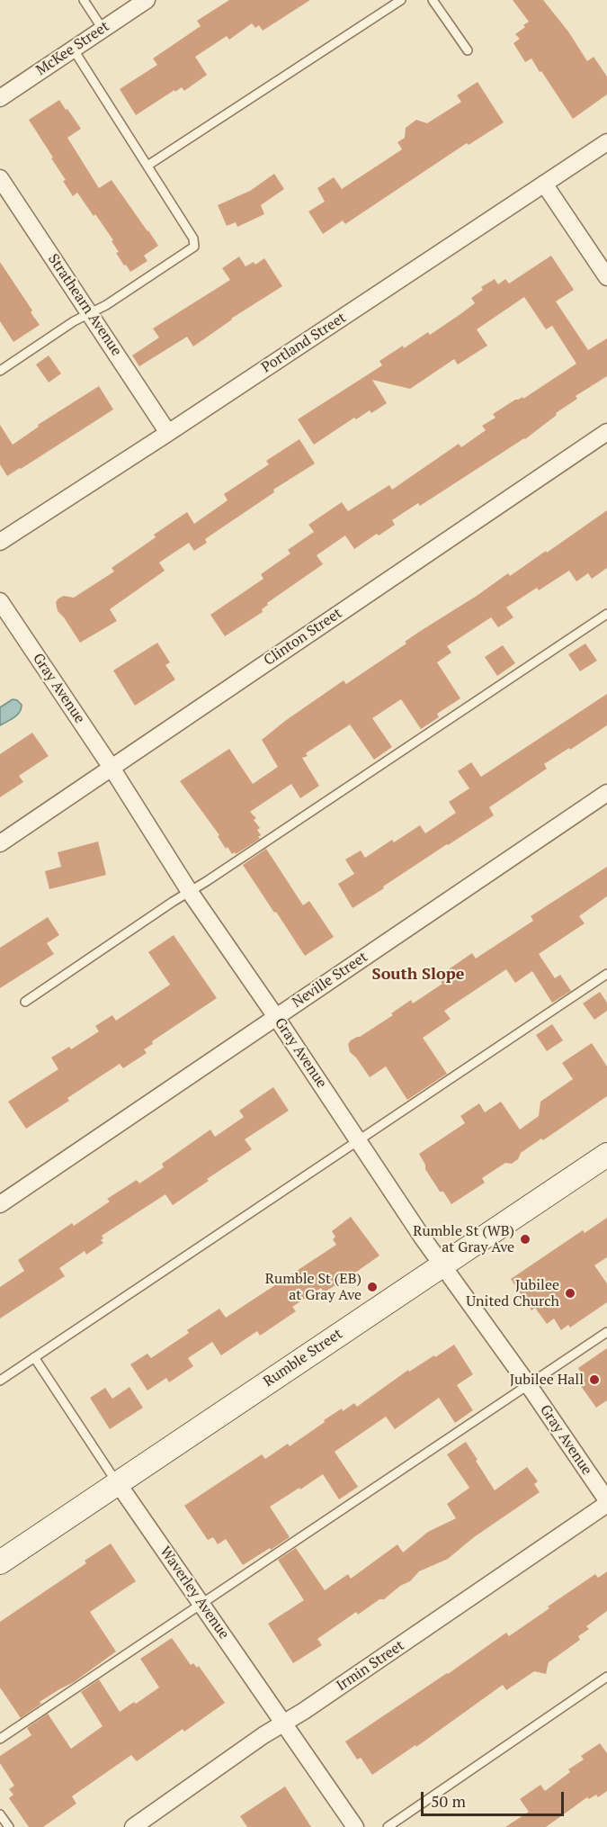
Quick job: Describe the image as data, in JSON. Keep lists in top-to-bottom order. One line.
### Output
{"streets":{"street":["McKee Street","Strathearn Avenue","Portland Street","Clinton Street","Gray Avenue","Neville Street","Rumble Street","Waverley Avenue","Irmin Street"]},"crossings":[["Strathearn Avenue","Portland Street"],["Clinton Street","Gray Avenue"],["Gray Avenue","Neville Street"],["Gray Avenue","Rumble Street"],["Gray Avenue","Irmin Street"],["Rumble Street","Waverley Avenue"],["Waverley Avenue","Irmin Street"]],"districts":["South Slope"],"places":["Rumble St (WB) at Gray Ave","Rumble St (EB) at Gray Ave","Jubilee United Church","Jubilee Hall"],"scale_bar":"50 m"}
